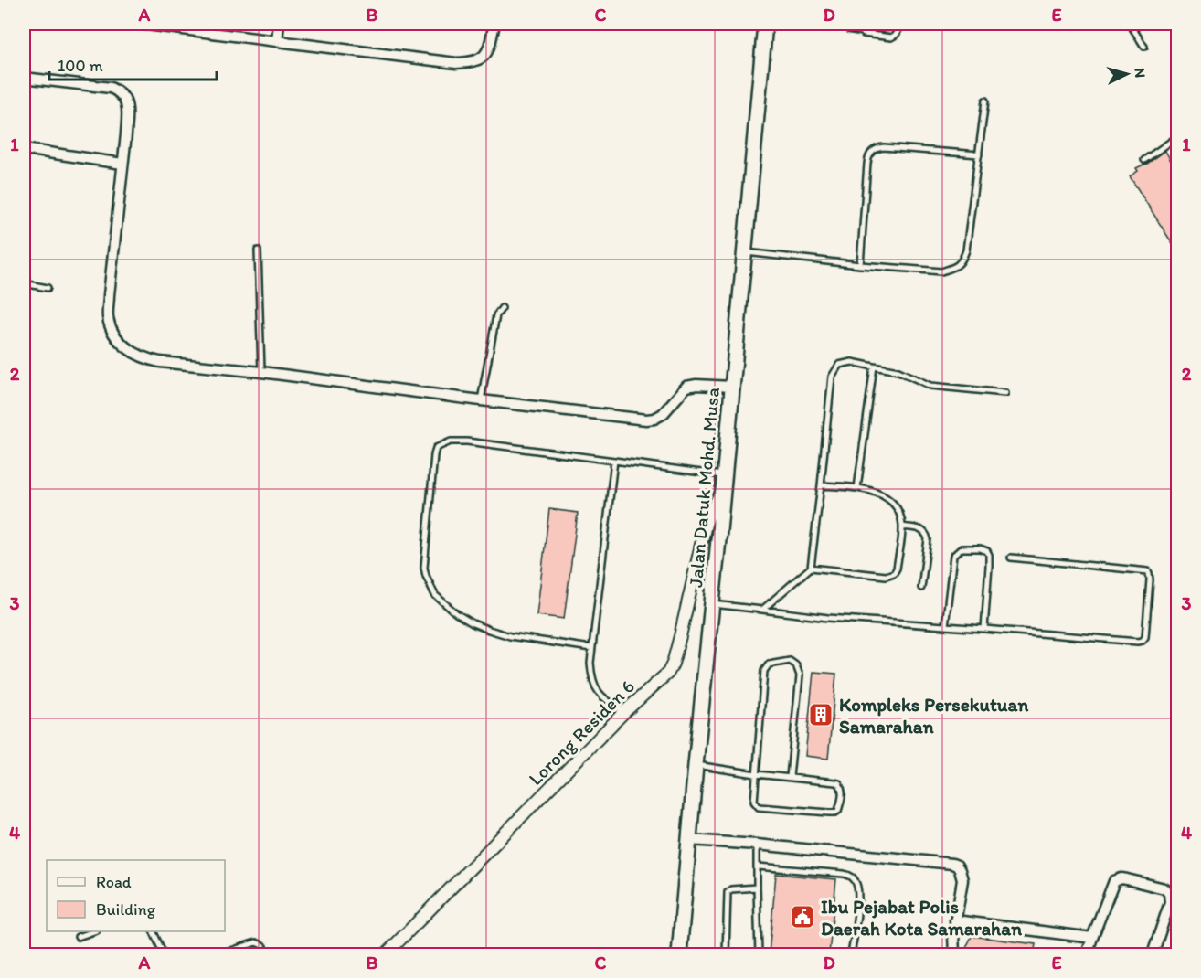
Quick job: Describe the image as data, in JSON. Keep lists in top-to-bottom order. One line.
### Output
{"streets":{"main road":["Jalan Datuk Mohd. Musa"],"street":["Lorong Residen 6"]},"crossings":[["Jalan Datuk Mohd. Musa","Lorong Residen 6"]],"places":{"building":["Kompleks Persekutuan Samarahan"],"public building":["Ibu Pejabat Polis Daerah Kota Samarahan"]},"legend":["Road","Building"],"scale_bar":"100 m","north":"right","grid":{"columns":["A","B","C","D","E"],"rows":["1","2","3","4"]}}
